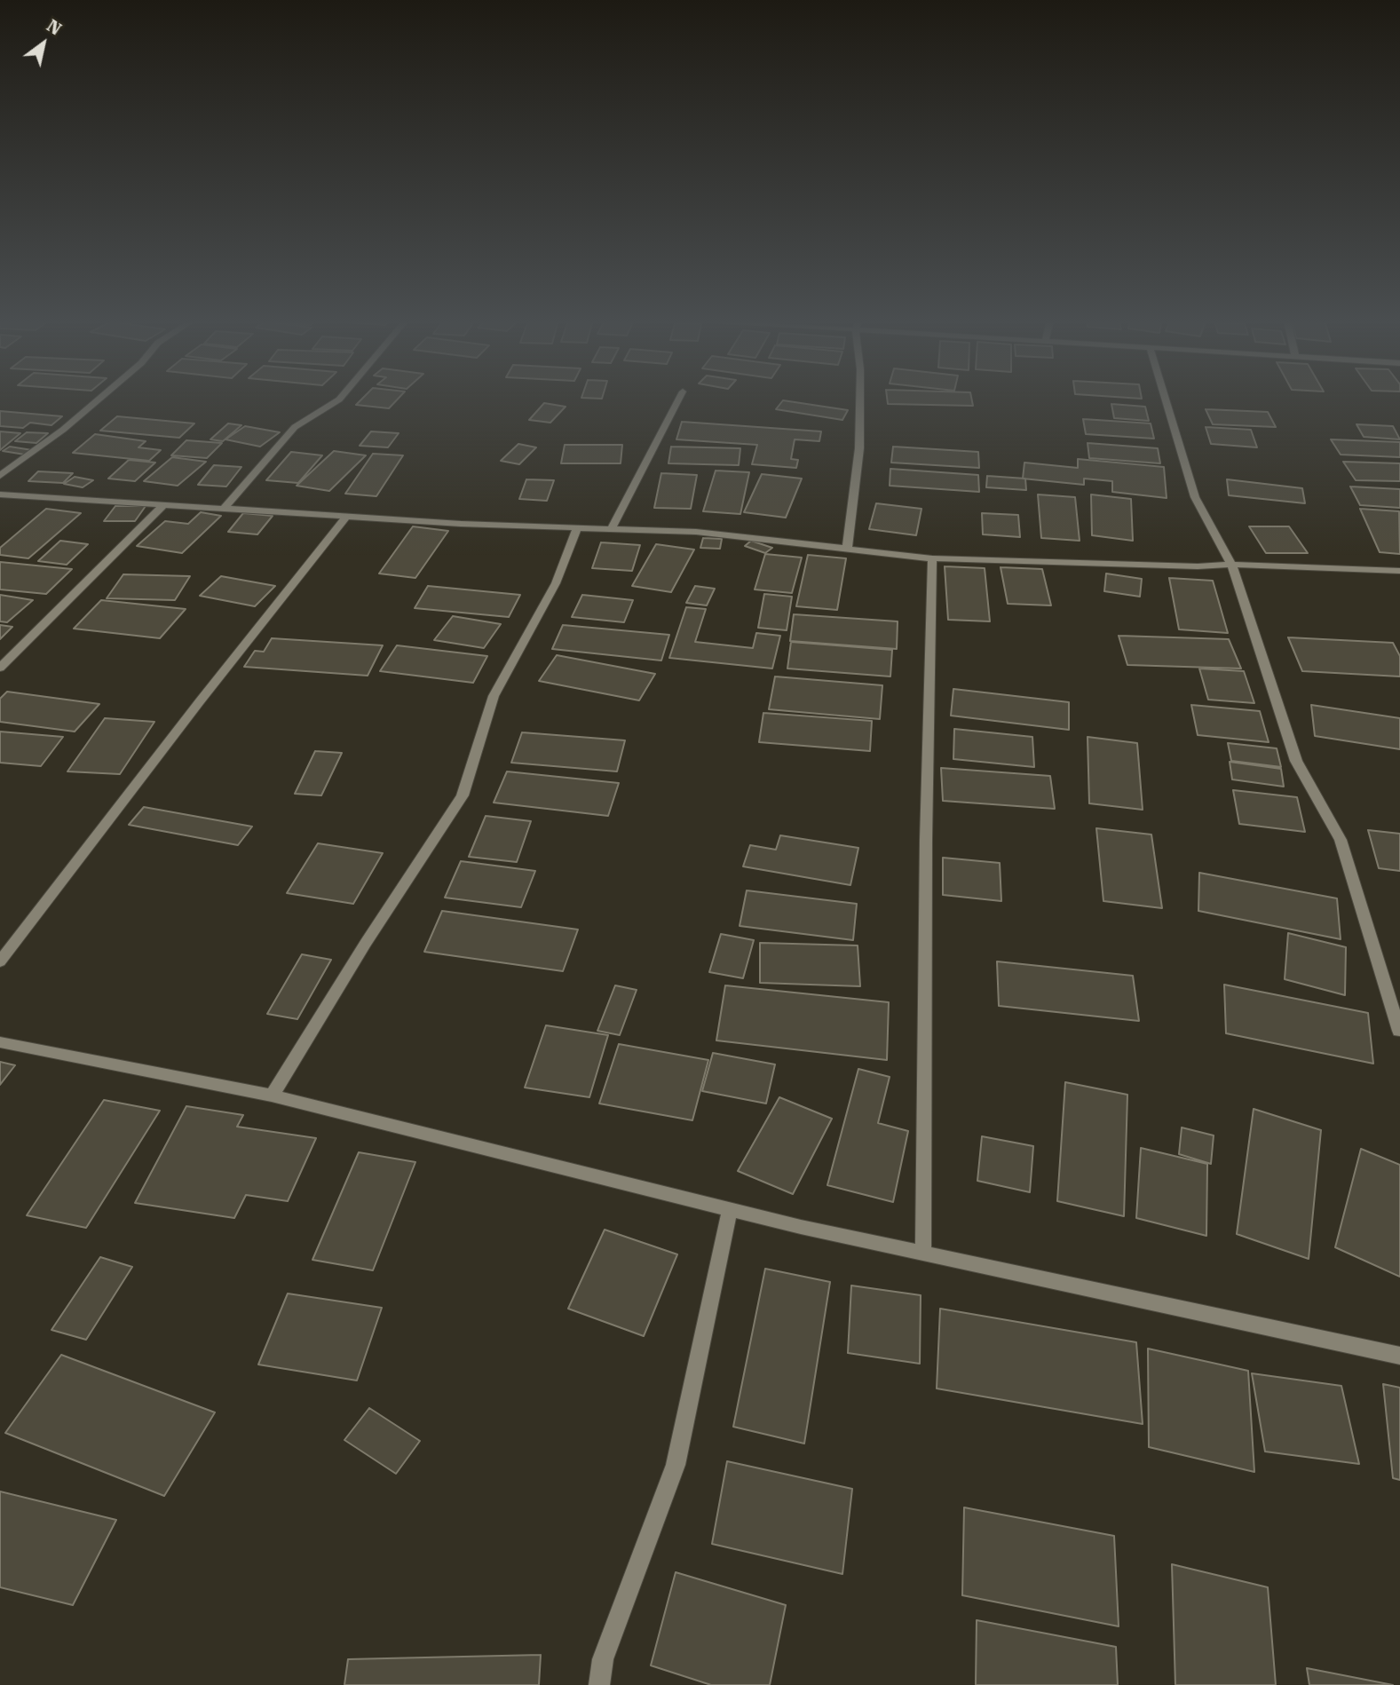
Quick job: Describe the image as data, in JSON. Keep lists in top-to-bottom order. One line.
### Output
{"north":"top right"}
